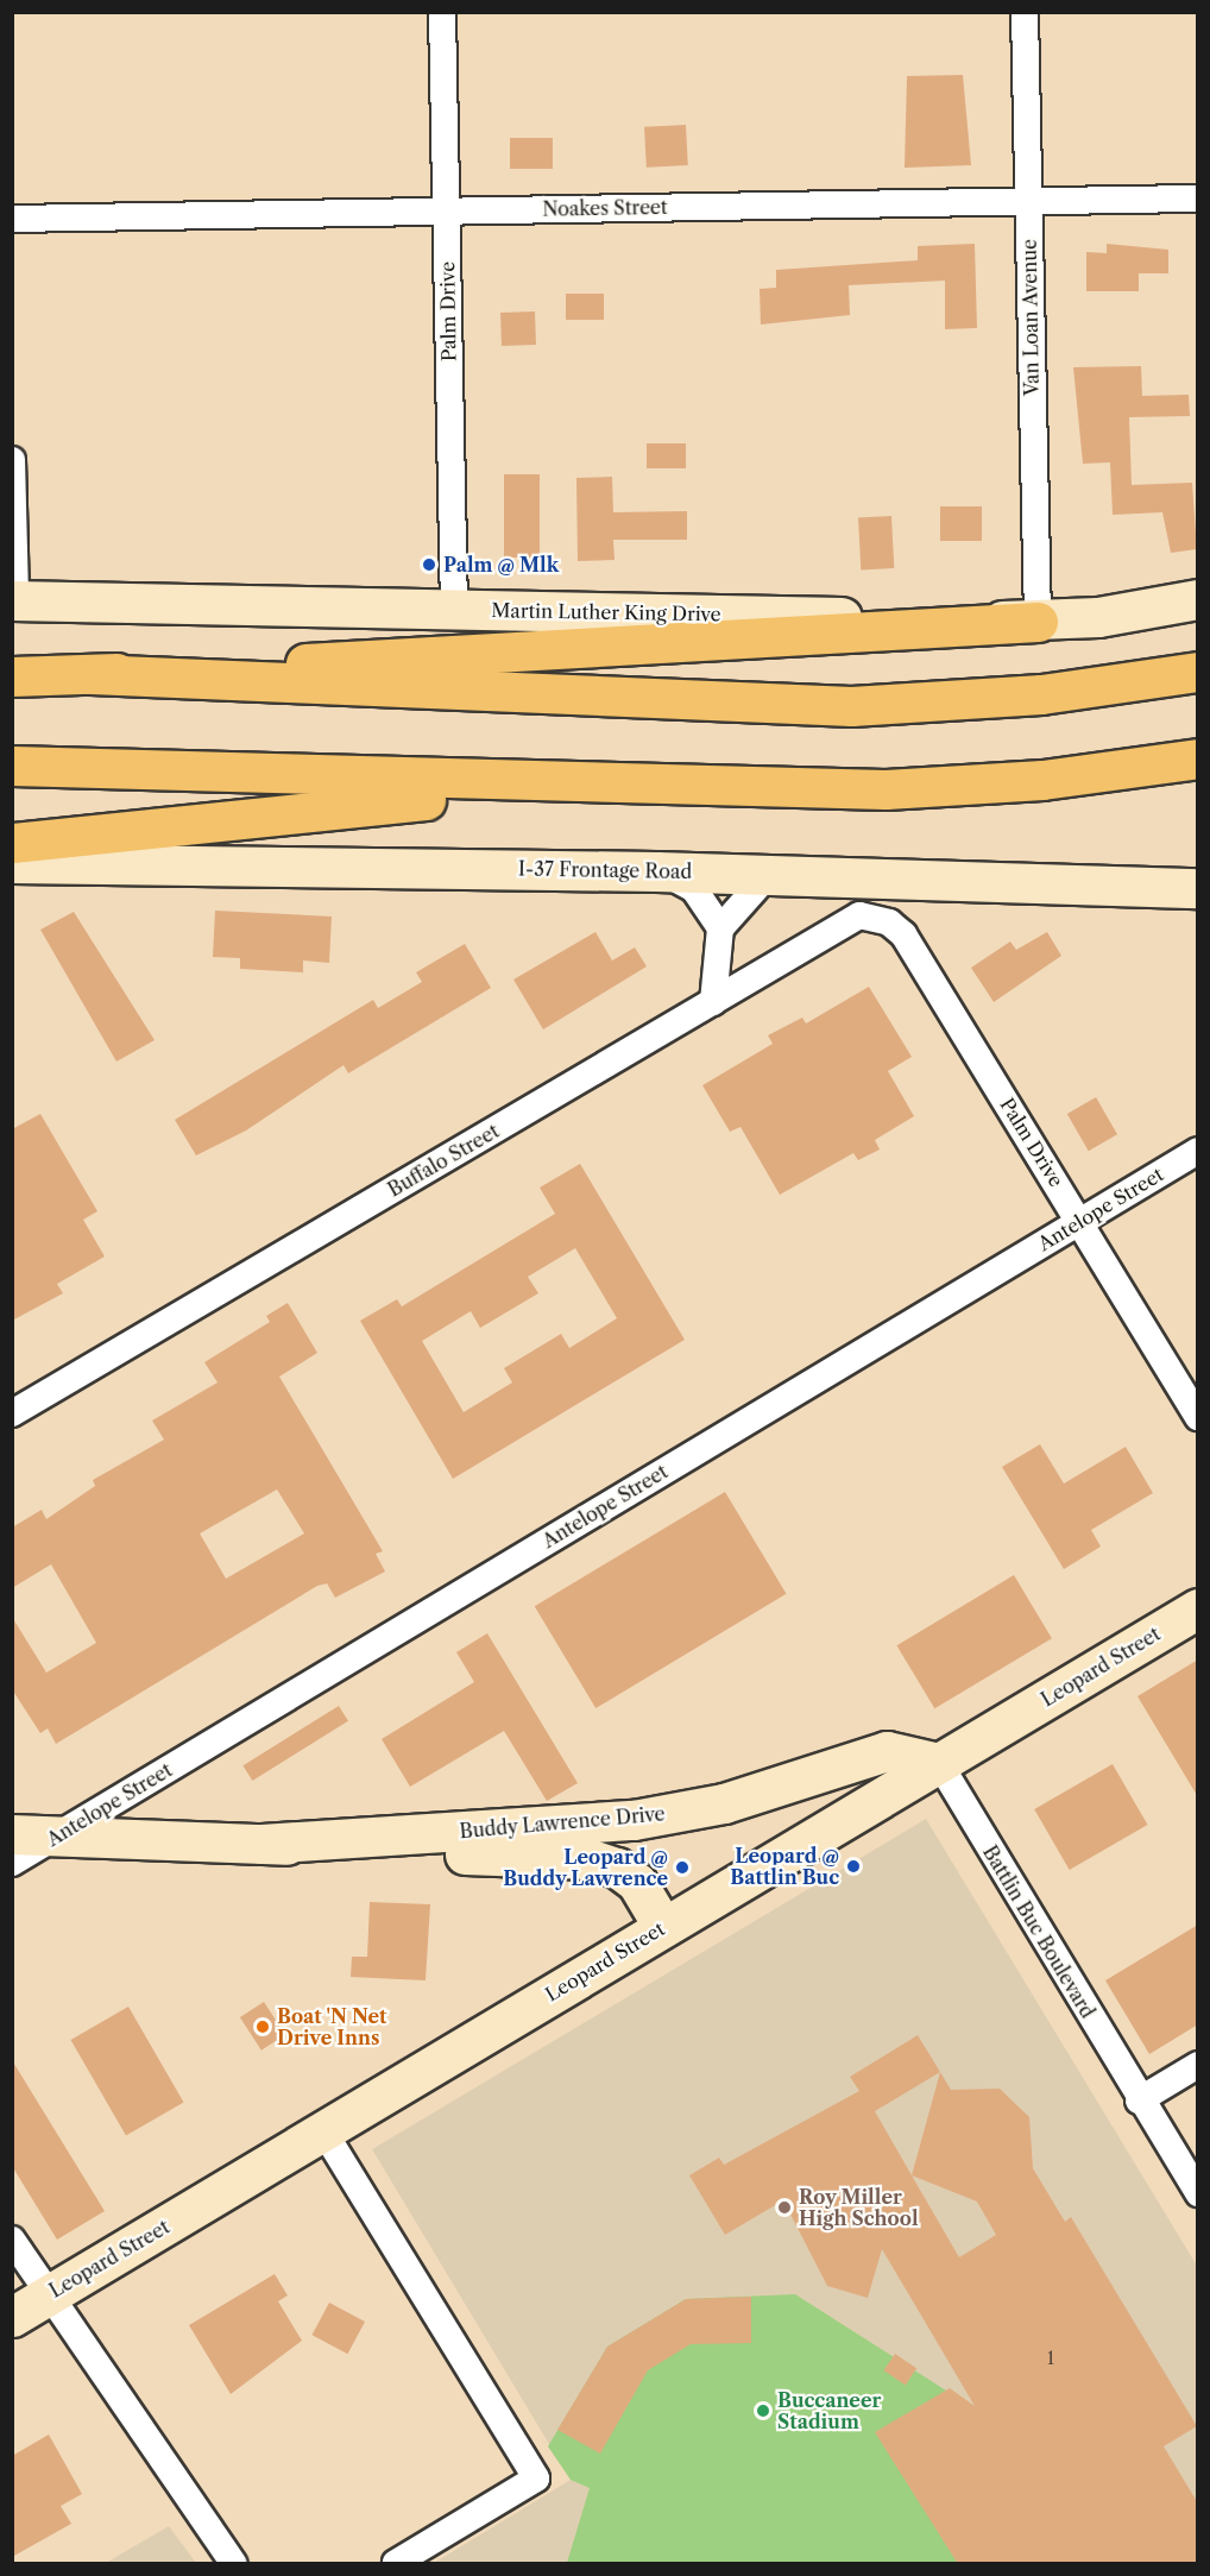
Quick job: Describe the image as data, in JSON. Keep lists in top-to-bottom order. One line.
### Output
{"streets":{"main road":["Martin Luther King Drive","I-37 Frontage Road","Leopard Street","Buddy Lawrence Drive"],"street":["Noakes Street","Palm Drive","Van Loan Avenue","Buffalo Street","Antelope Street","Battlin Buc Boulevard"]},"crossings":[["Noakes Street","Palm Drive"],["Noakes Street","Van Loan Avenue"],["Palm Drive","Martin Luther King Drive"],["Palm Drive","Buffalo Street"],["Palm Drive","Antelope Street"],["Van Loan Avenue","Martin Luther King Drive"],["Antelope Street","Buddy Lawrence Drive"],["Leopard Street","Buddy Lawrence Drive"],["Leopard Street","Battlin Buc Boulevard"],["Buddy Lawrence Drive","Battlin Buc Boulevard"]],"places":["Palm @ Mlk","Leopard @ Battlin Buc","Leopard @ Buddy Lawrence","Boat 'N Net Drive Inns","Roy Miller High School","Buccaneer Stadium"],"house_numbers":["1"]}
